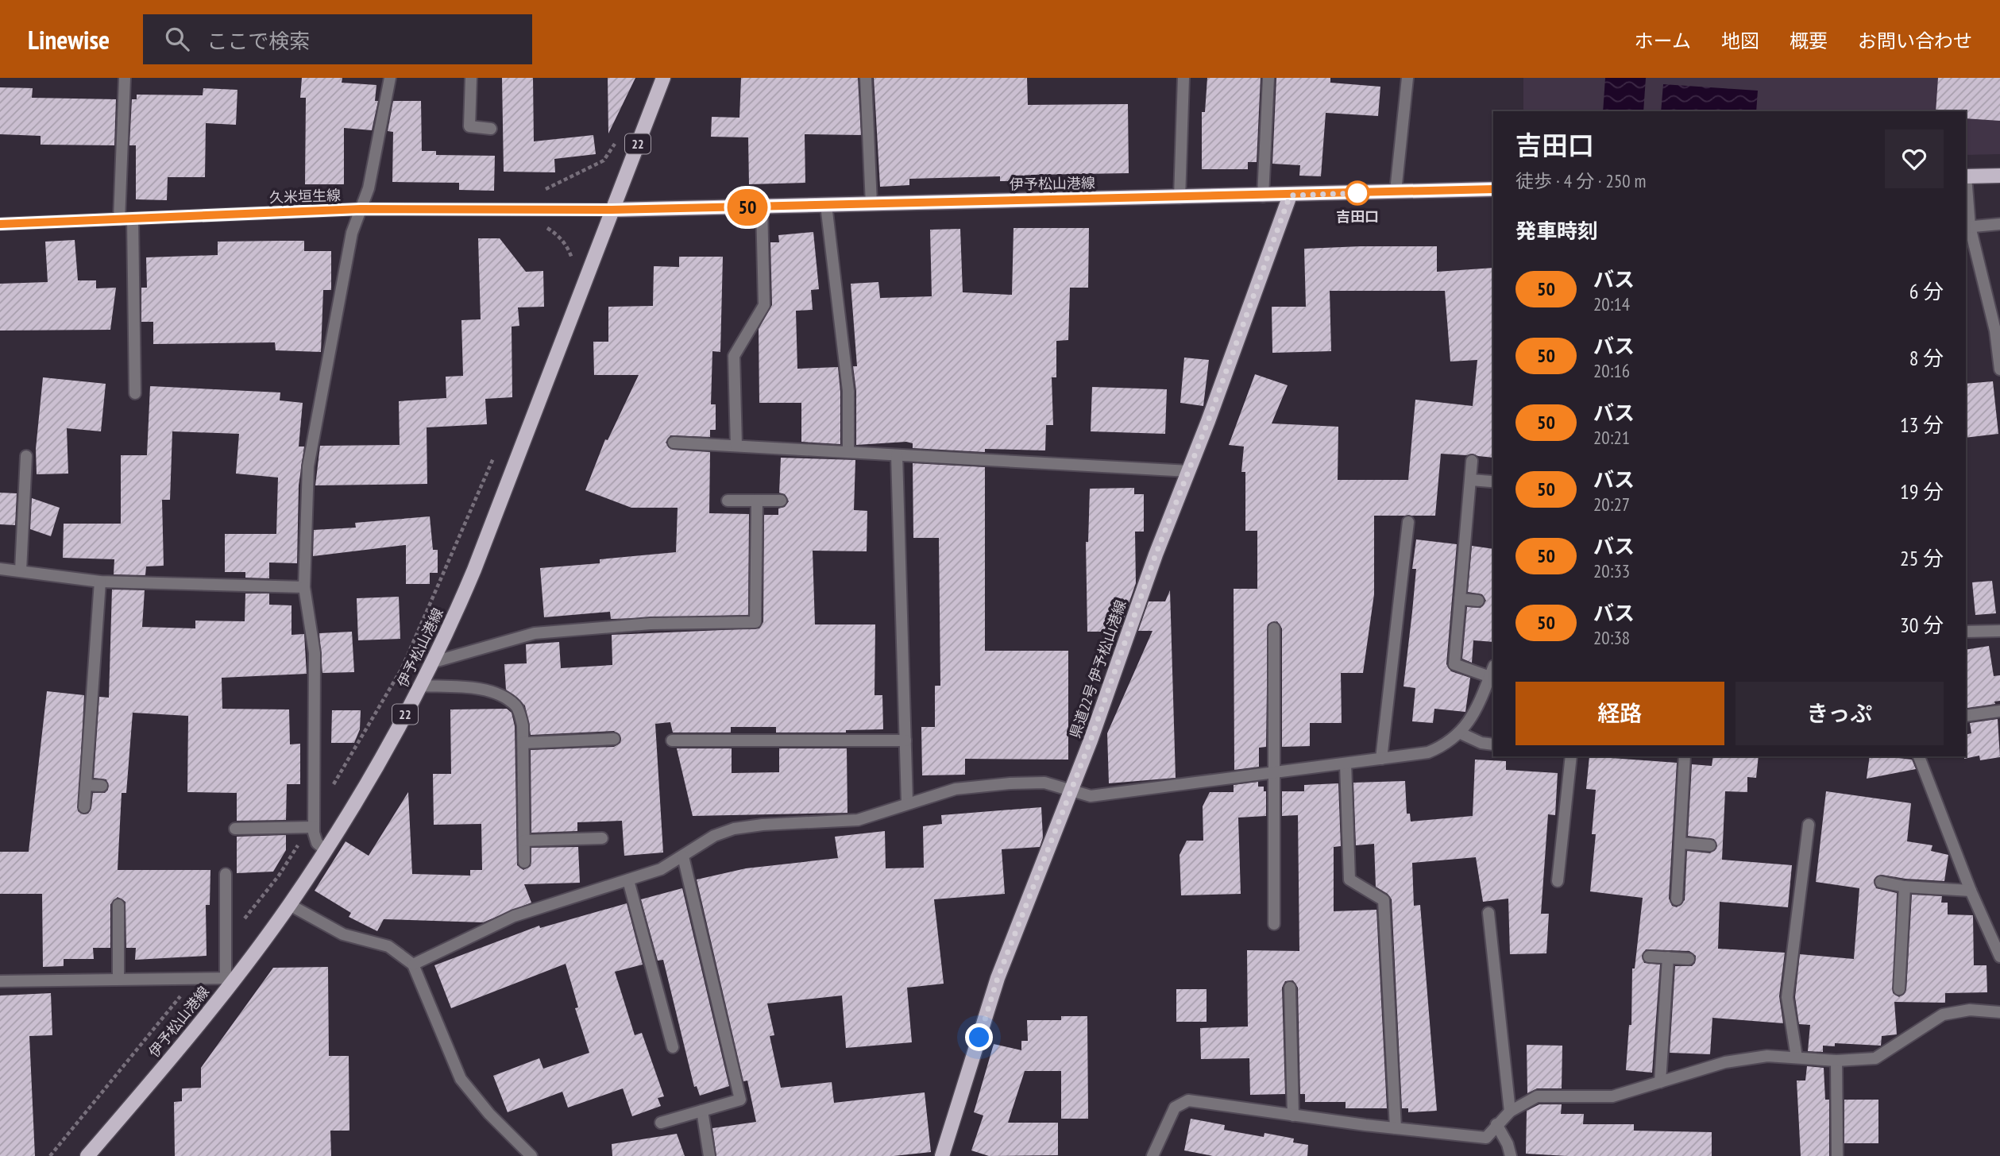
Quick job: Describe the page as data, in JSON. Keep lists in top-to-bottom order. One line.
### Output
{"streets":{"main road":["22","伊予松山港線","久米垣生線","県道22号 伊予松山港線"]},"crossings":[["伊予松山港線","久米垣生線"],["伊予松山港線","県道22号 伊予松山港線"]],"places":["吉田口"],"lines":["bus line 50"],"page":{"header":"Linewise","search":"ここで検索","nav":["ホーム","地図","概要","お問い合わせ"],"on_map":"50","heading":[["吉田口","徒歩 · 4 分 · 250 m"],"発車時刻"],"list":[{"mark":"50","name":"バス","note":"20:14","value":"6 分"},{"mark":"50","name":"バス","note":"20:16","value":"8 分"},{"mark":"50","name":"バス","note":"20:21","value":"13 分"},{"mark":"50","name":"バス","note":"20:27","value":"19 分"},{"mark":"50","name":"バス","note":"20:33","value":"25 分"},{"mark":"50","name":"バス","note":"20:38","value":"30 分"}],"buttons":["経路","きっぷ"]}}
